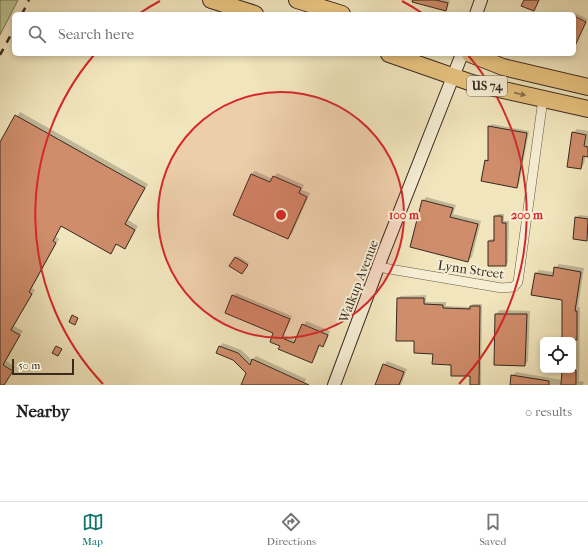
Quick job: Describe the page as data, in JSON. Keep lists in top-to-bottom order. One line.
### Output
{"streets":{"highway":["US 74"],"street":["Lynn Street","Walkup Avenue"]},"crossings":[["US 74","Lynn Street"],["US 74","Walkup Avenue"],["Lynn Street","Walkup Avenue"]],"scale_bar":"50 m","page":{"search":"Search here","scale":"50 m","heading":["Nearby","0 results"],"nav":["Map","Directions","Saved"]},"rings":["100 m","200 m"]}
